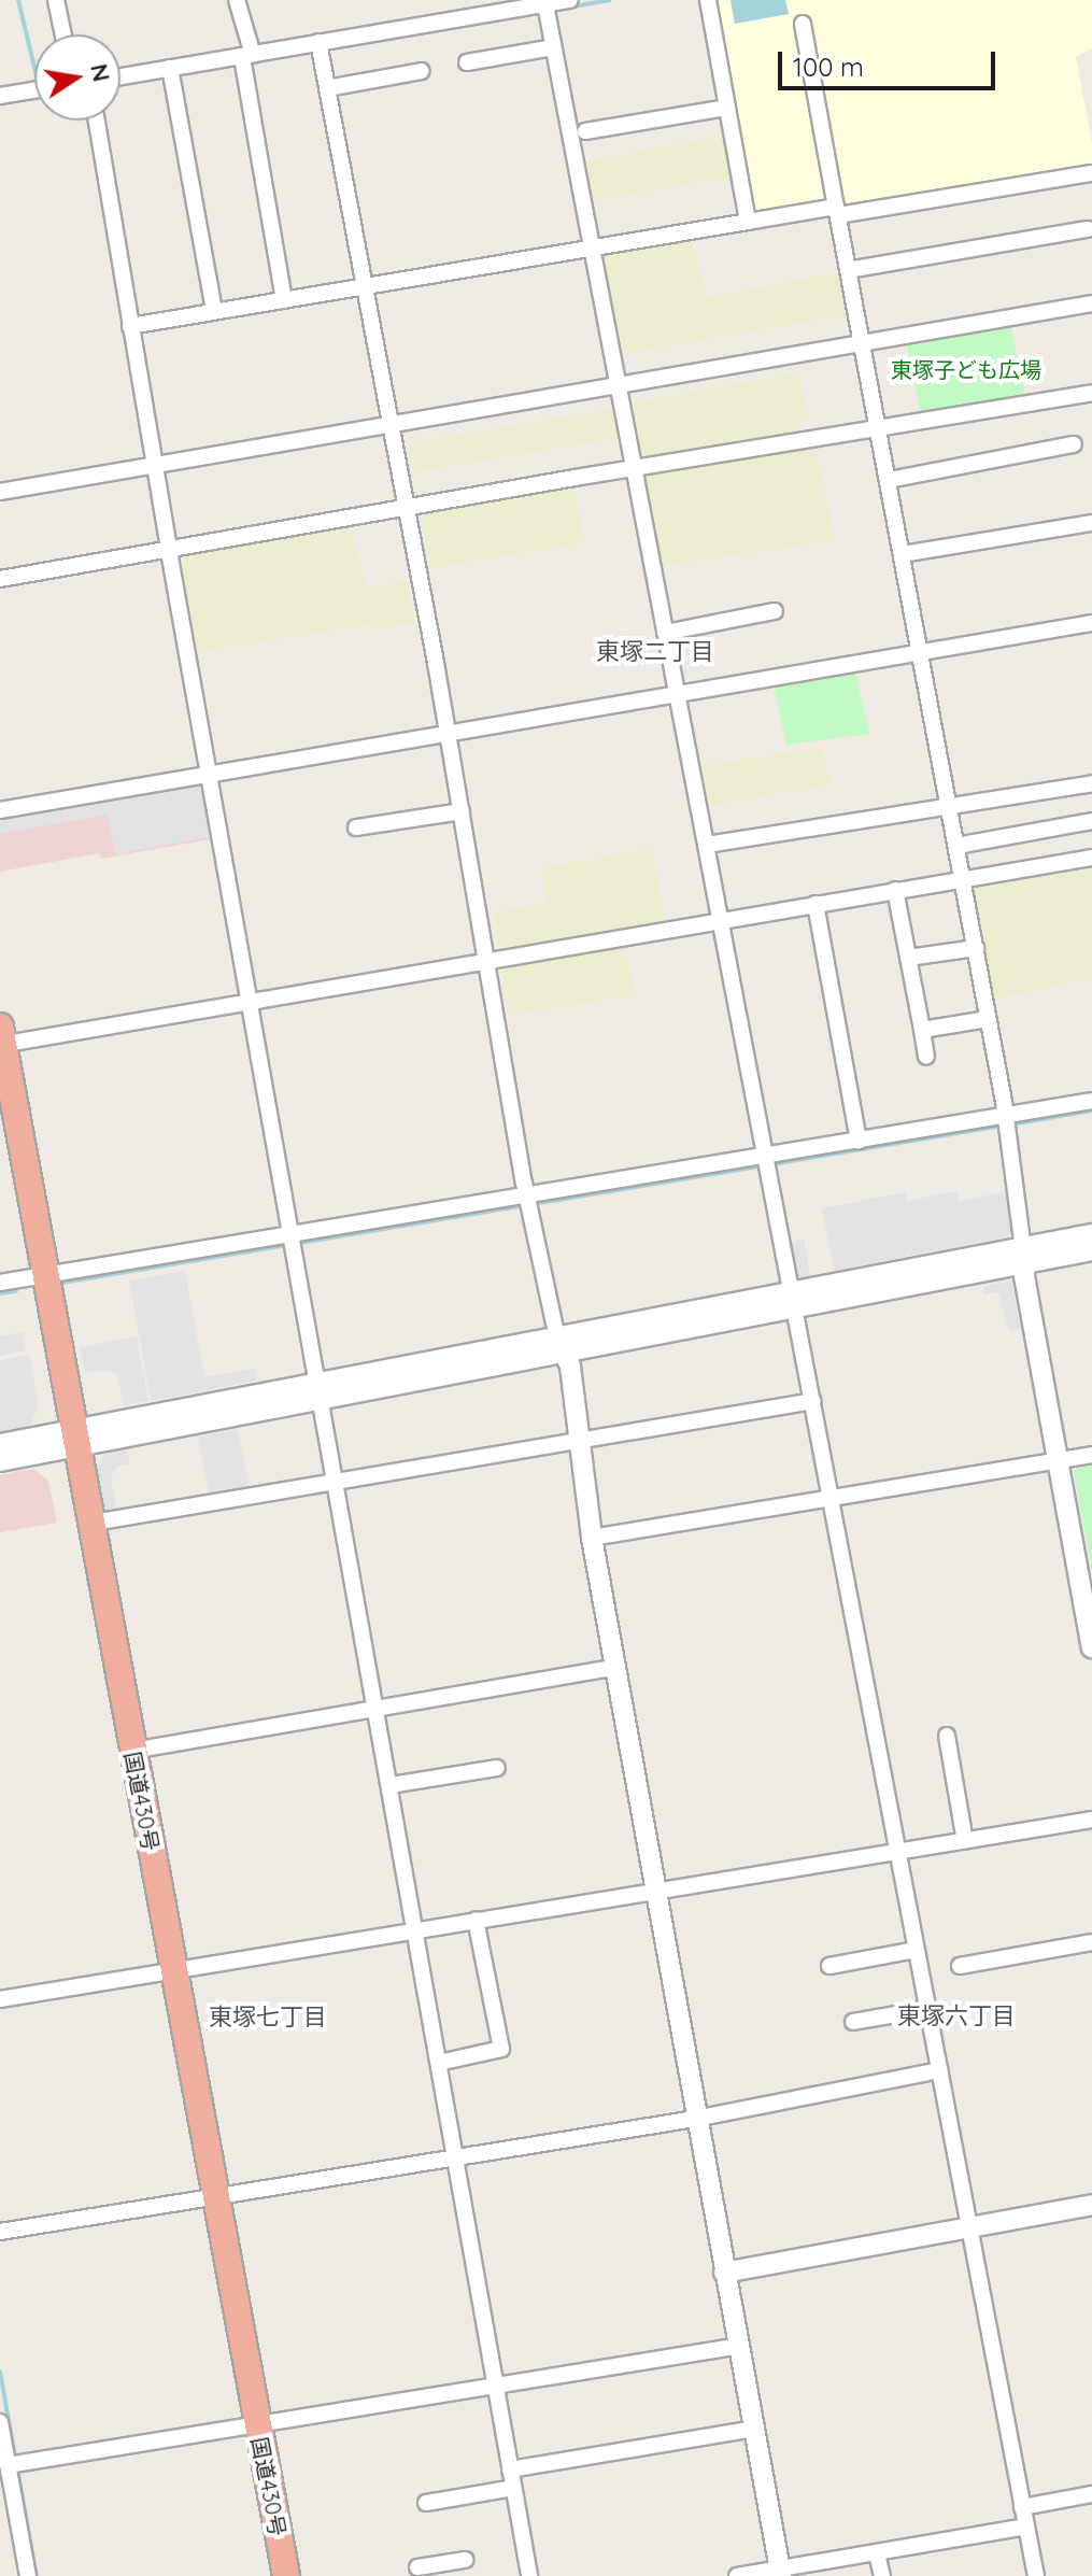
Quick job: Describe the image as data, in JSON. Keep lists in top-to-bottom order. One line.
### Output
{"streets":{"highway":["国道430号"]},"districts":["東塚二丁目","東塚六丁目","東塚七丁目"],"parks":["東塚子ども広場"],"scale_bar":"100 m","north":"right"}
